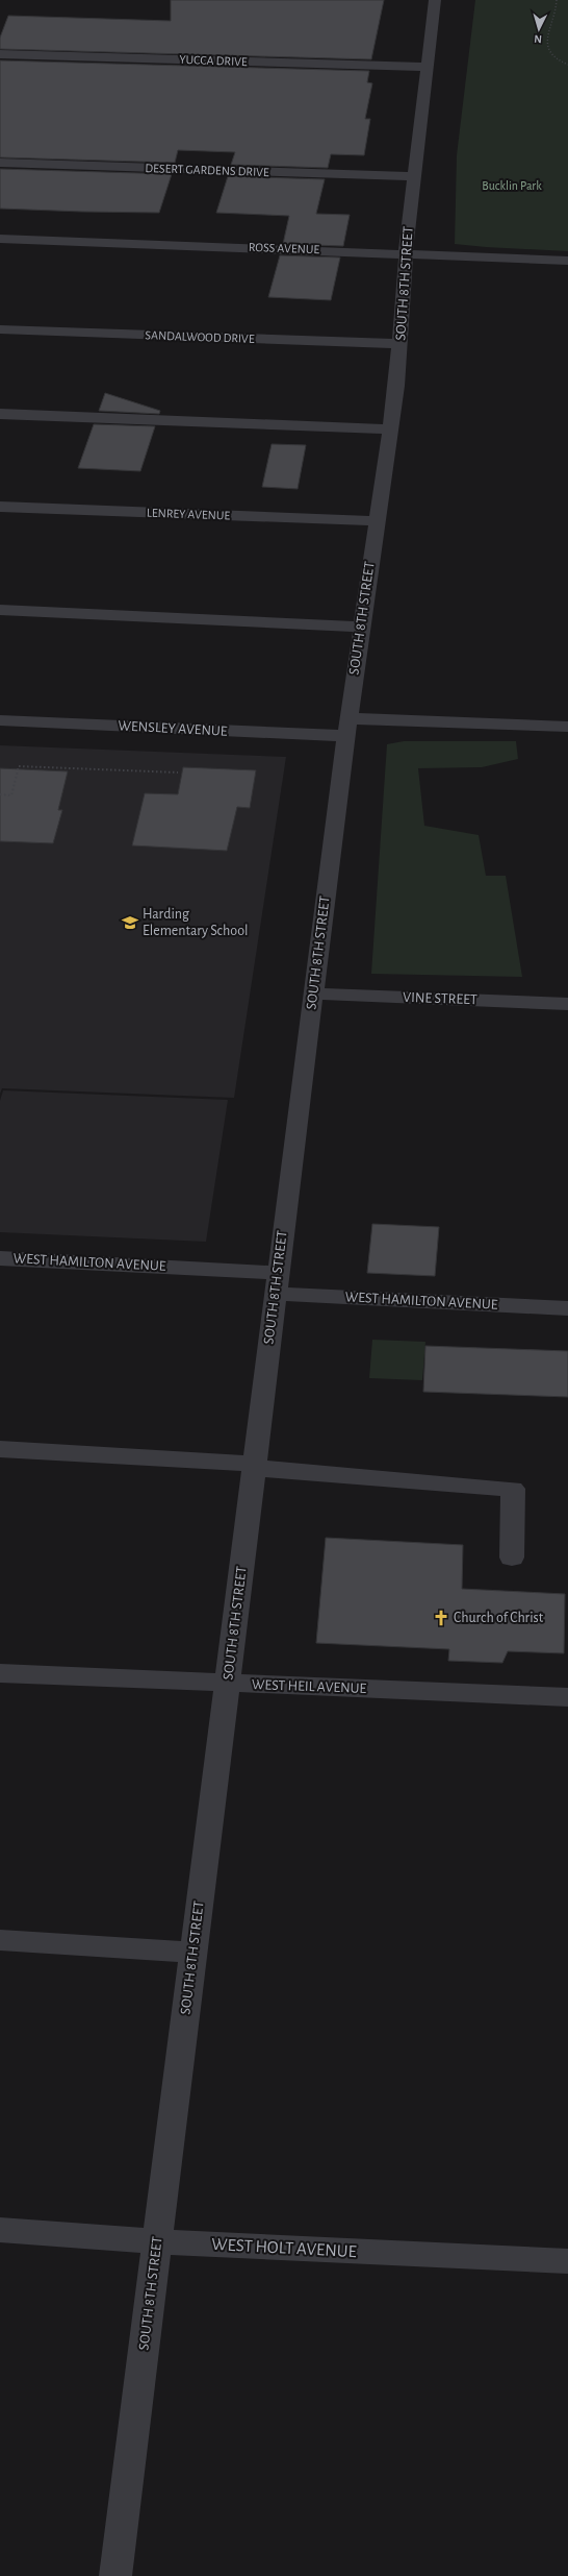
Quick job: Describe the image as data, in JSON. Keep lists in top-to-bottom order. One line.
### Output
{"streets":{"street":["YUCCA DRIVE","DESERT GARDENS DRIVE","ROSS AVENUE","SOUTH 8TH STREET","SANDALWOOD DRIVE","LENREY AVENUE","WENSLEY AVENUE","VINE STREET","WEST HAMILTON AVENUE","WEST HEIL AVENUE","WEST HOLT AVENUE"]},"crossings":[["YUCCA DRIVE","SOUTH 8TH STREET"],["DESERT GARDENS DRIVE","SOUTH 8TH STREET"],["ROSS AVENUE","SOUTH 8TH STREET"],["SOUTH 8TH STREET","SANDALWOOD DRIVE"],["SOUTH 8TH STREET","LENREY AVENUE"],["SOUTH 8TH STREET","WENSLEY AVENUE"],["SOUTH 8TH STREET","VINE STREET"],["SOUTH 8TH STREET","WEST HAMILTON AVENUE"],["SOUTH 8TH STREET","WEST HEIL AVENUE"],["SOUTH 8TH STREET","WEST HOLT AVENUE"]],"parks":["Bucklin Park"],"places":{"school or university":["Harding Elementary School"],"church":["Church of Christ"]},"north":"bottom"}
